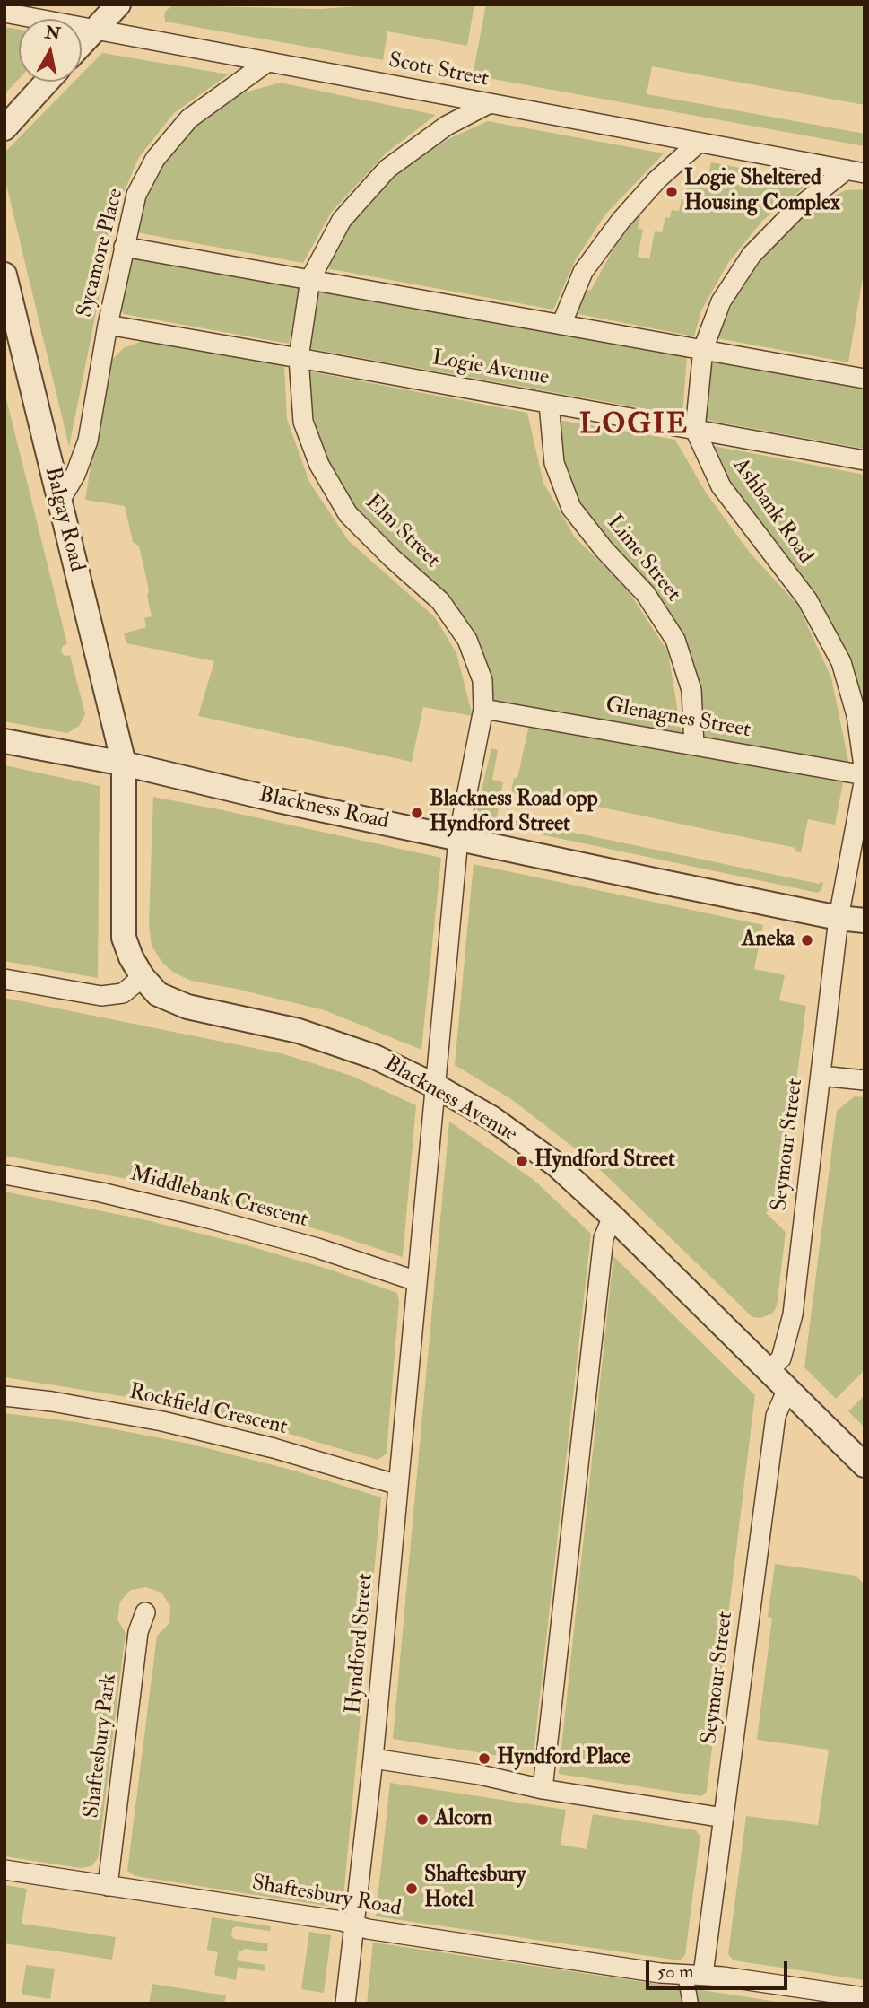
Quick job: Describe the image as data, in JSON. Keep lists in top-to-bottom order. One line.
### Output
{"streets":{"street":["Scott Street","Sycamore Place","Logie Avenue","Ashbank Road","Balgay Road","Elm Street","Lime Street","Glenagnes Street","Blackness Road","Blackness Avenue","Seymour Street","Middlebank Crescent","Rockfield Crescent","Hyndford Street","Shaftesbury Park","Shaftesbury Road"]},"crossings":[["Scott Street","Sycamore Place"],["Scott Street","Elm Street"],["Sycamore Place","Logie Avenue"],["Sycamore Place","Balgay Road"],["Logie Avenue","Ashbank Road"],["Logie Avenue","Elm Street"],["Logie Avenue","Lime Street"],["Ashbank Road","Glenagnes Street"],["Ashbank Road","Blackness Road"],["Ashbank Road","Seymour Street"],["Balgay Road","Blackness Road"],["Balgay Road","Blackness Avenue"],["Elm Street","Glenagnes Street"],["Elm Street","Blackness Road"],["Elm Street","Hyndford Street"],["Lime Street","Glenagnes Street"],["Blackness Road","Blackness Avenue"],["Blackness Road","Seymour Street"],["Blackness Road","Hyndford Street"],["Blackness Avenue","Seymour Street"],["Blackness Avenue","Hyndford Street"],["Seymour Street","Shaftesbury Road"],["Middlebank Crescent","Hyndford Street"],["Rockfield Crescent","Hyndford Street"],["Hyndford Street","Shaftesbury Road"],["Shaftesbury Park","Shaftesbury Road"]],"districts":["LOGIE"],"places":["Logie Sheltered Housing Complex","Blackness Road opp Hyndford Street","Aneka","Hyndford Street","Hyndford Place","Alcorn","Shaftesbury Hotel"],"scale_bar":"50 m","north":"top"}
